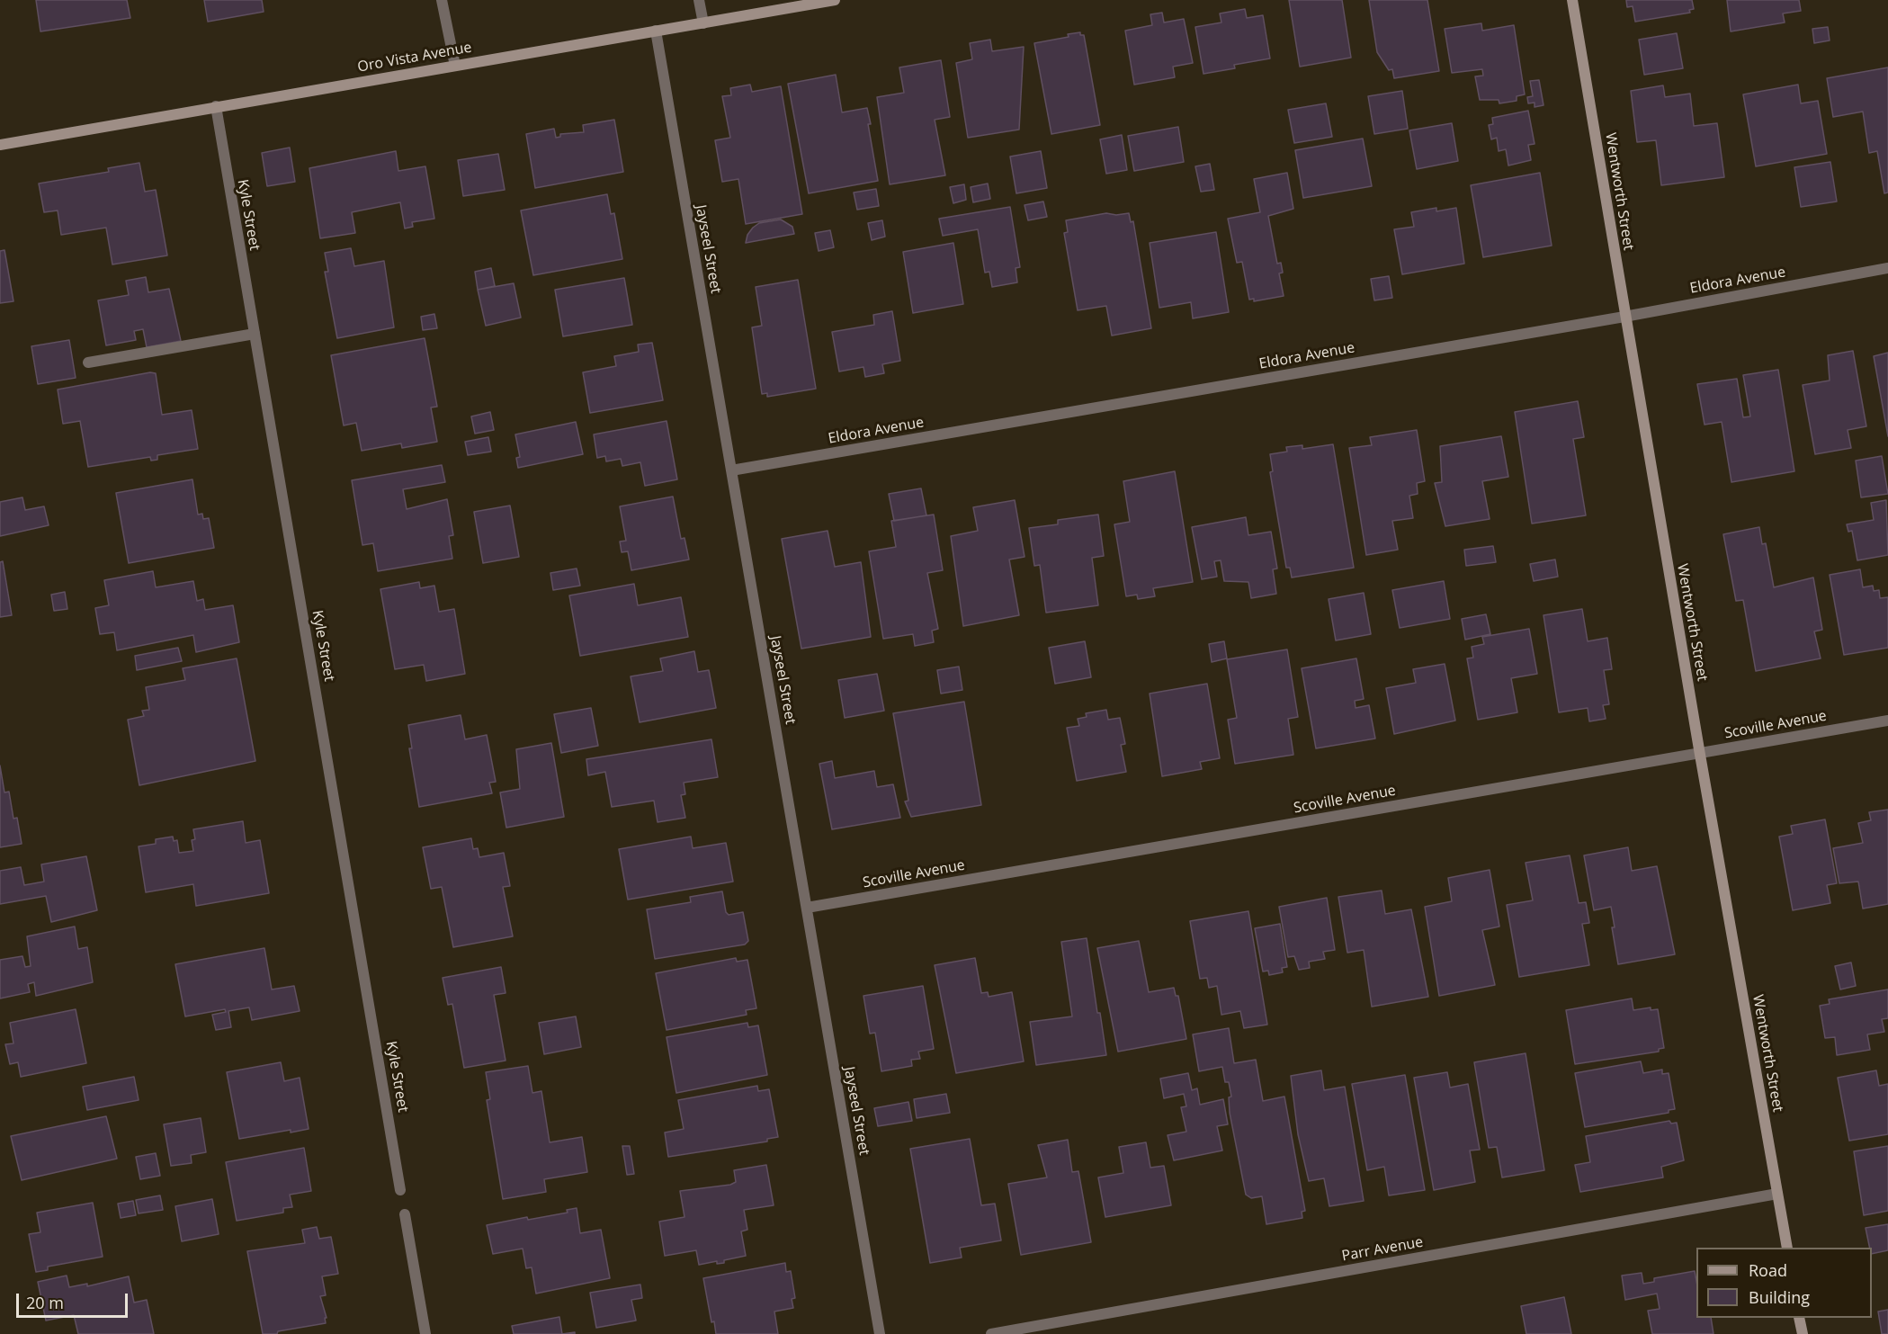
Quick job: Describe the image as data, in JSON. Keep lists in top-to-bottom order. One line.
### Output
{"streets":{"street":["Oro Vista Avenue","Wentworth Street","Kyle Street","Jayseel Street","Eldora Avenue","Scoville Avenue","Parr Avenue"]},"crossings":[["Oro Vista Avenue","Kyle Street"],["Oro Vista Avenue","Jayseel Street"],["Wentworth Street","Eldora Avenue"],["Wentworth Street","Scoville Avenue"],["Wentworth Street","Parr Avenue"],["Jayseel Street","Eldora Avenue"],["Jayseel Street","Scoville Avenue"]],"legend":["Road","Building"],"scale_bar":"20 m"}
